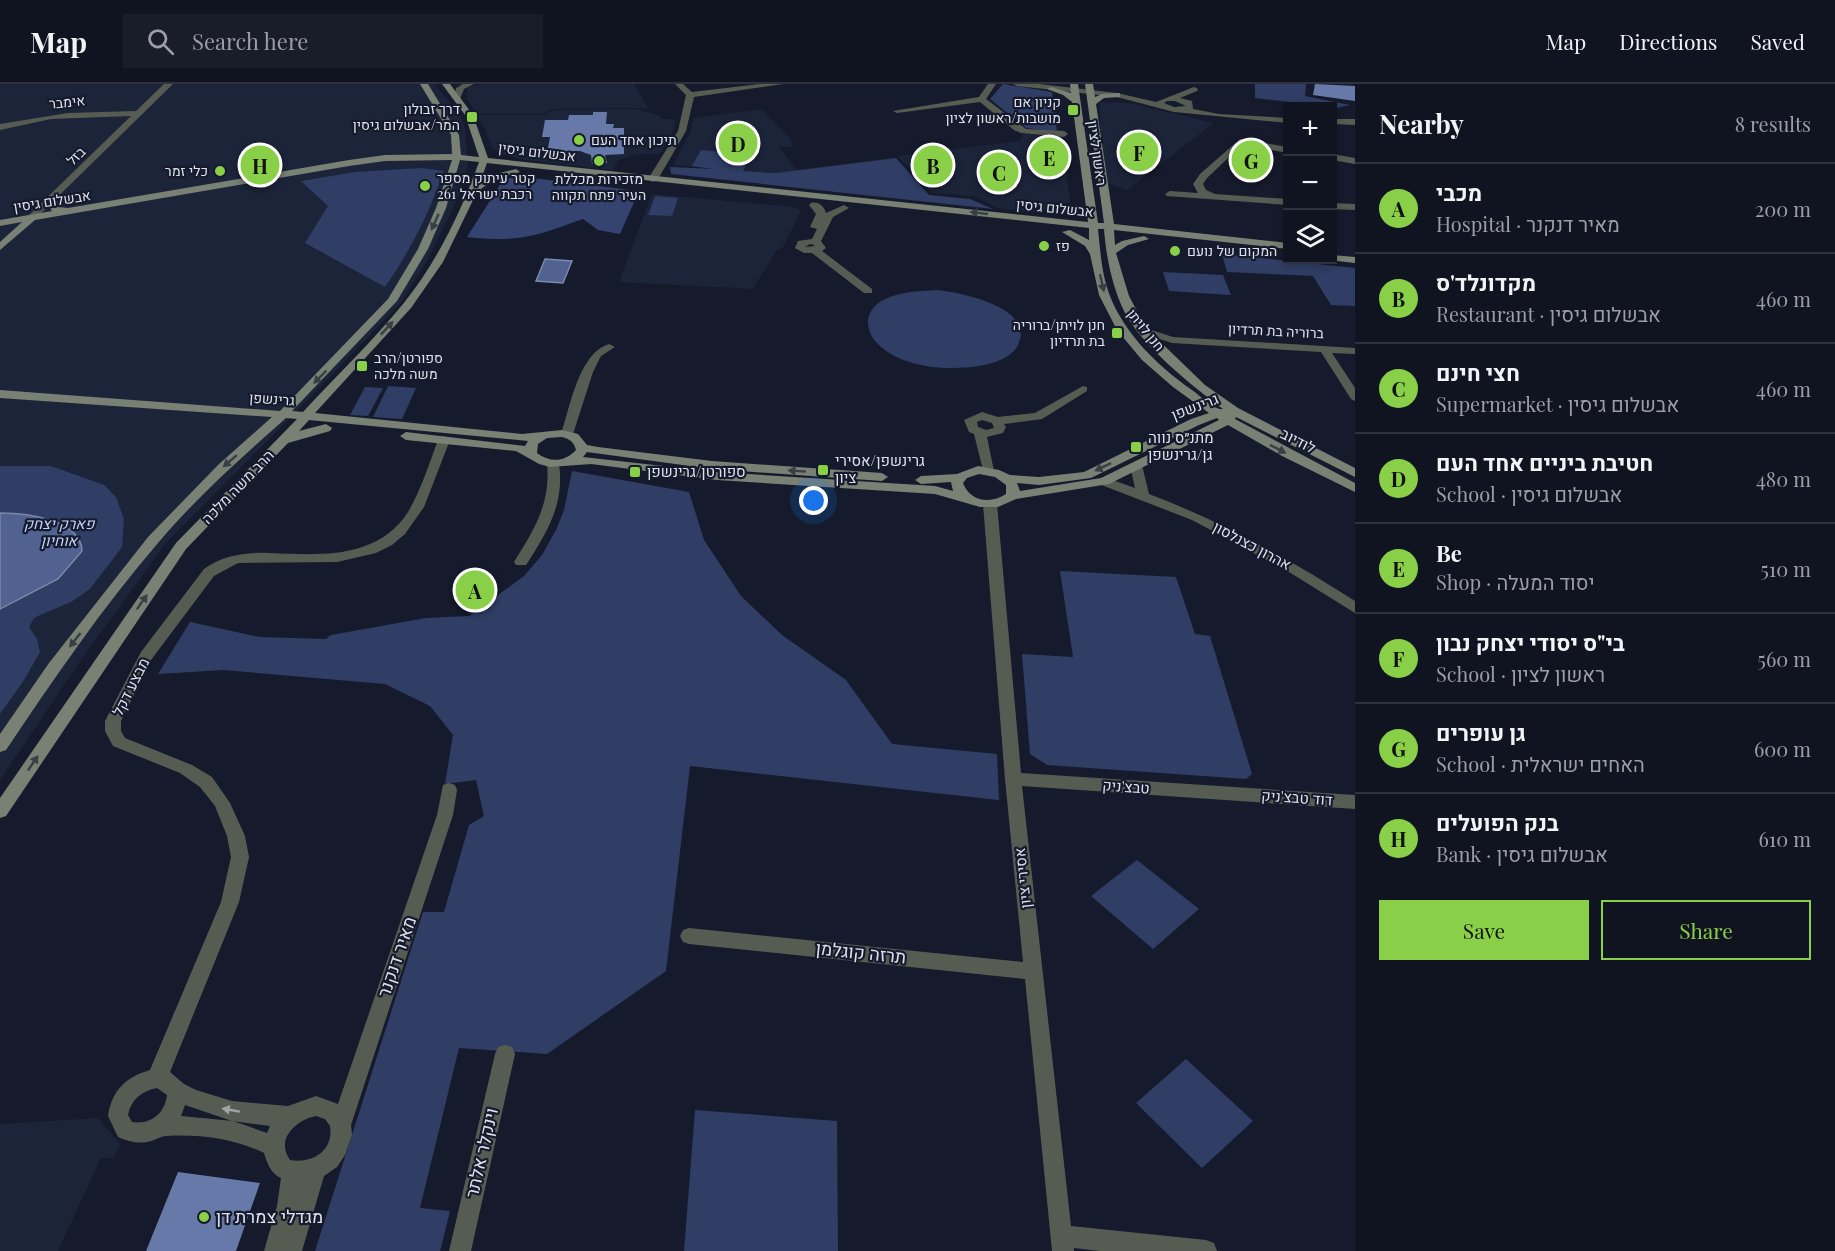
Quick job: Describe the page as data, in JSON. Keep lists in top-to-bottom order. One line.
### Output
{"streets":{"street":["אימבר","אבשלום גיסין","ראשון לציון","בזל","חנן לויתן","ברוריה בת תרדיון","גרינשפן","לודיוב","הרב משה מלכה","אהרון כצנלסון","מבצע דקל","טבצ'ניק","דוד טבצ'ניק","אסירי ציון","תרזה קוגלמן","מאיר דנקנר","וינקלר אלתר"]},"crossings":[["אימבר","בזל"],["אבשלום גיסין","ראשון לציון"],["אבשלום גיסין","בזל"],["אבשלום גיסין","חנן לויתן"],["אבשלום גיסין","הרב משה מלכה"],["ראשון לציון","חנן לויתן"],["חנן לויתן","ברוריה בת תרדיון"],["חנן לויתן","גרינשפן"],["חנן לויתן","לודיוב"],["גרינשפן","לודיוב"],["גרינשפן","הרב משה מלכה"],["גרינשפן","אהרון כצנלסון"],["גרינשפן","מבצע דקל"],["גרינשפן","אסירי ציון"],["טבצ'ניק","דוד טבצ'ניק"],["טבצ'ניק","אסירי ציון"],["אסירי ציון","תרזה קוגלמן"]],"parks":["פארק יצחק אוחיון"],"places":{"transit":["קניון אם מושבות/ראשון לציון","דרך זבולון המר/אבשלום גיסין","חנן לויתן/ברוריה בת תרדיון","ספורטן/הרב משה מלכה","מתנ״ס נווה גן/גרינשפן","גרינשפן/אסירי ציון","ספורטן/גרינשפן"],"other":["תיכון אחד העם","מזכירות מכללת העיר פתח תקווה","כלי זמר","קטר עיתוק מספר 261 רכבת ישראל","פז","המקום של נועם","מגדלי צמרת דן"]},"page":{"header":"Map","search":"Search here","nav":["Map","Directions","Saved"],"heading":["Nearby","8 results"],"map_buttons":["+","−"],"pins":["D","F","E","G","B","H","C","A"],"list":[{"mark":"A","name":"מכבי","note":"Hospital · מאיר דנקנר","value":"200 m"},{"mark":"B","name":"מקדונלד'ס","note":"Restaurant · אבשלום גיסין","value":"460 m"},{"mark":"C","name":"חצי חינם","note":"Supermarket · אבשלום גיסין","value":"460 m"},{"mark":"D","name":"חטיבת ביניים אחד העם","note":"School · אבשלום גיסין","value":"480 m"},{"mark":"E","name":"Be","note":"Shop · יסוד המעלה","value":"510 m"},{"mark":"F","name":"בי\"ס יסודי יצחק נבון","note":"School · ראשון לציון","value":"560 m"},{"mark":"G","name":"גן עופרים","note":"School · האחים ישראלית","value":"600 m"},{"mark":"H","name":"בנק הפועלים","note":"Bank · אבשלום גיסין","value":"610 m"}],"buttons":["Save","Share"]}}
